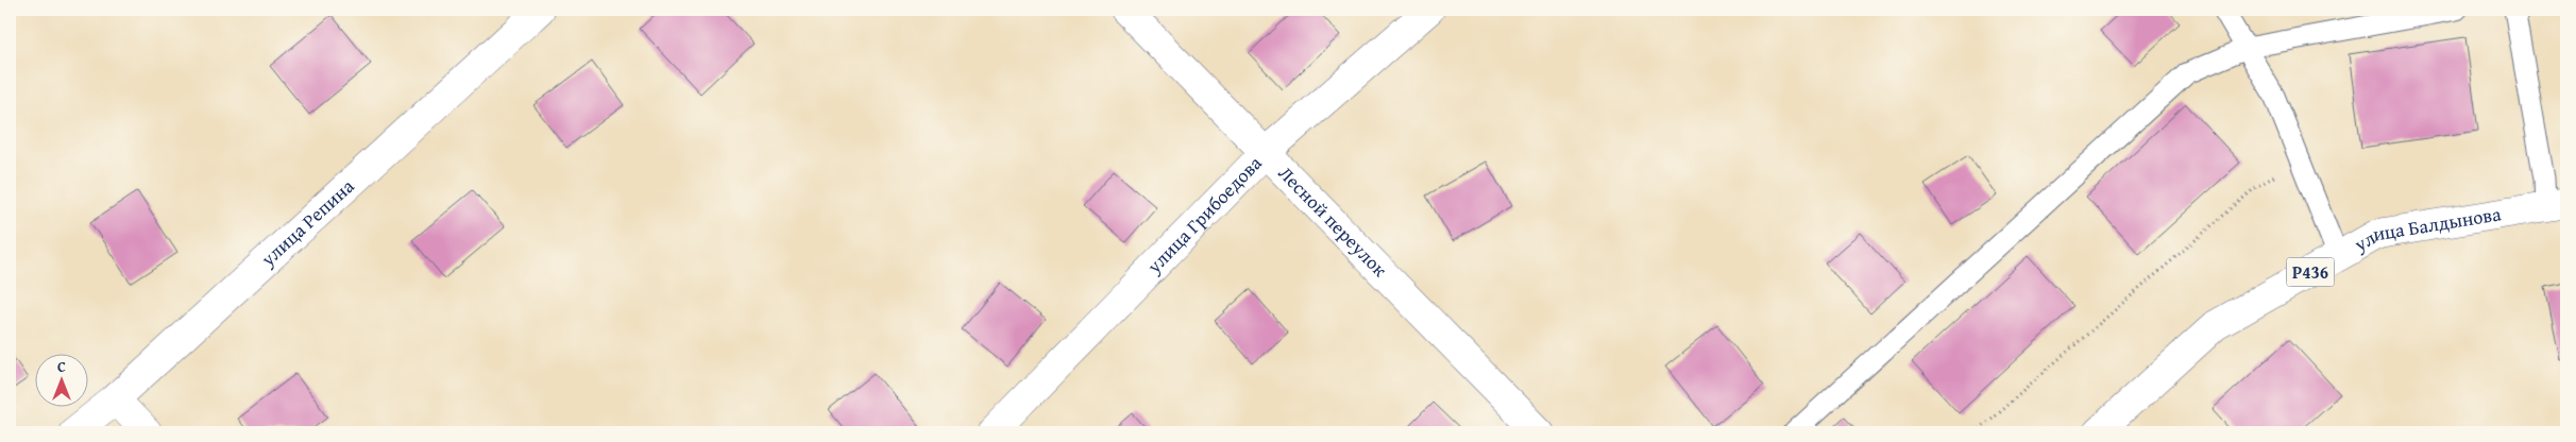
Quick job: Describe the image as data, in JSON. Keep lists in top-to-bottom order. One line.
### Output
{"streets":{"street":["улица Грибоедова","Лесной переулок","улица Репина","улица Балдынова","P436"]},"crossings":[["улица Грибоедова","Лесной переулок"]],"north":"top"}
